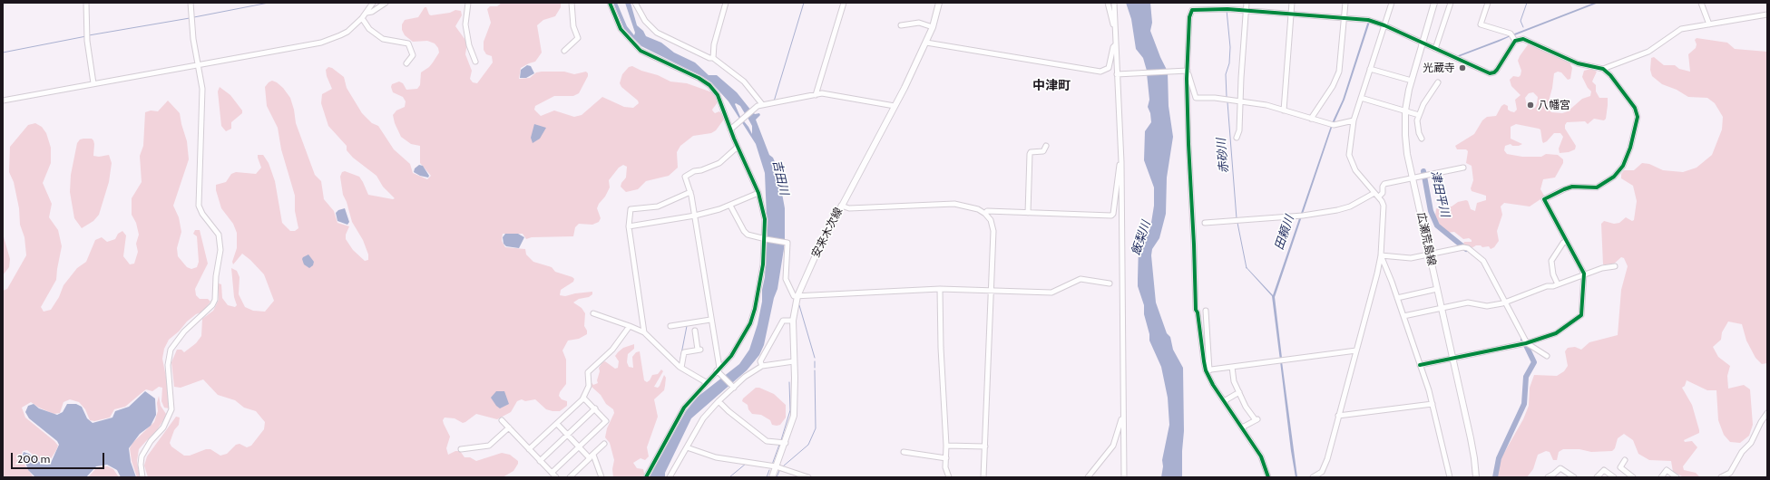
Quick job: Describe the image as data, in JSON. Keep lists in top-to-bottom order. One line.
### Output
{"streets":{"main road":["安来木次線","広瀬荒島線"]},"districts":["中津町"],"water":["赤砂川","吉田川","津田平川","田頼川","飯梨川"],"places":["光蔵寺","八幡宮"],"scale_bar":"200 m"}
